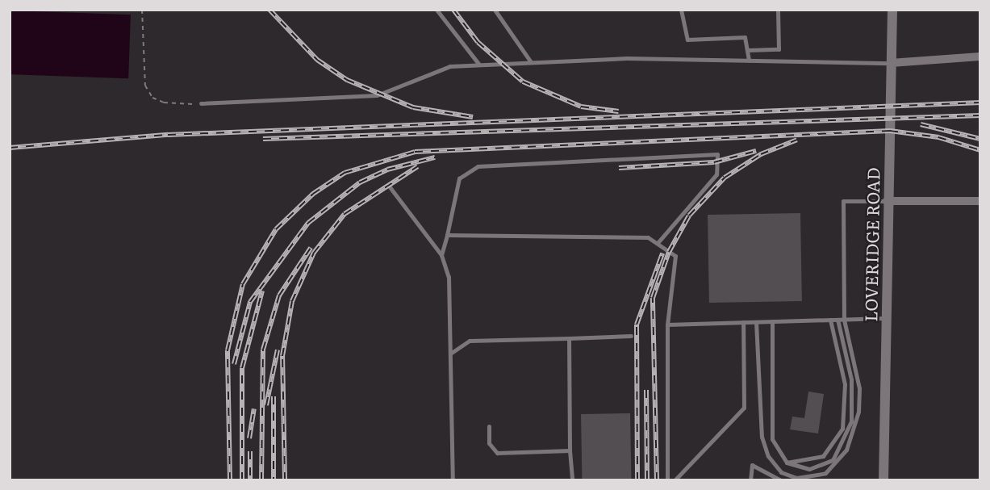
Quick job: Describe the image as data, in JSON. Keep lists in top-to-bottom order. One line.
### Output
{"streets":{"street":["LOVERIDGE ROAD"]}}
